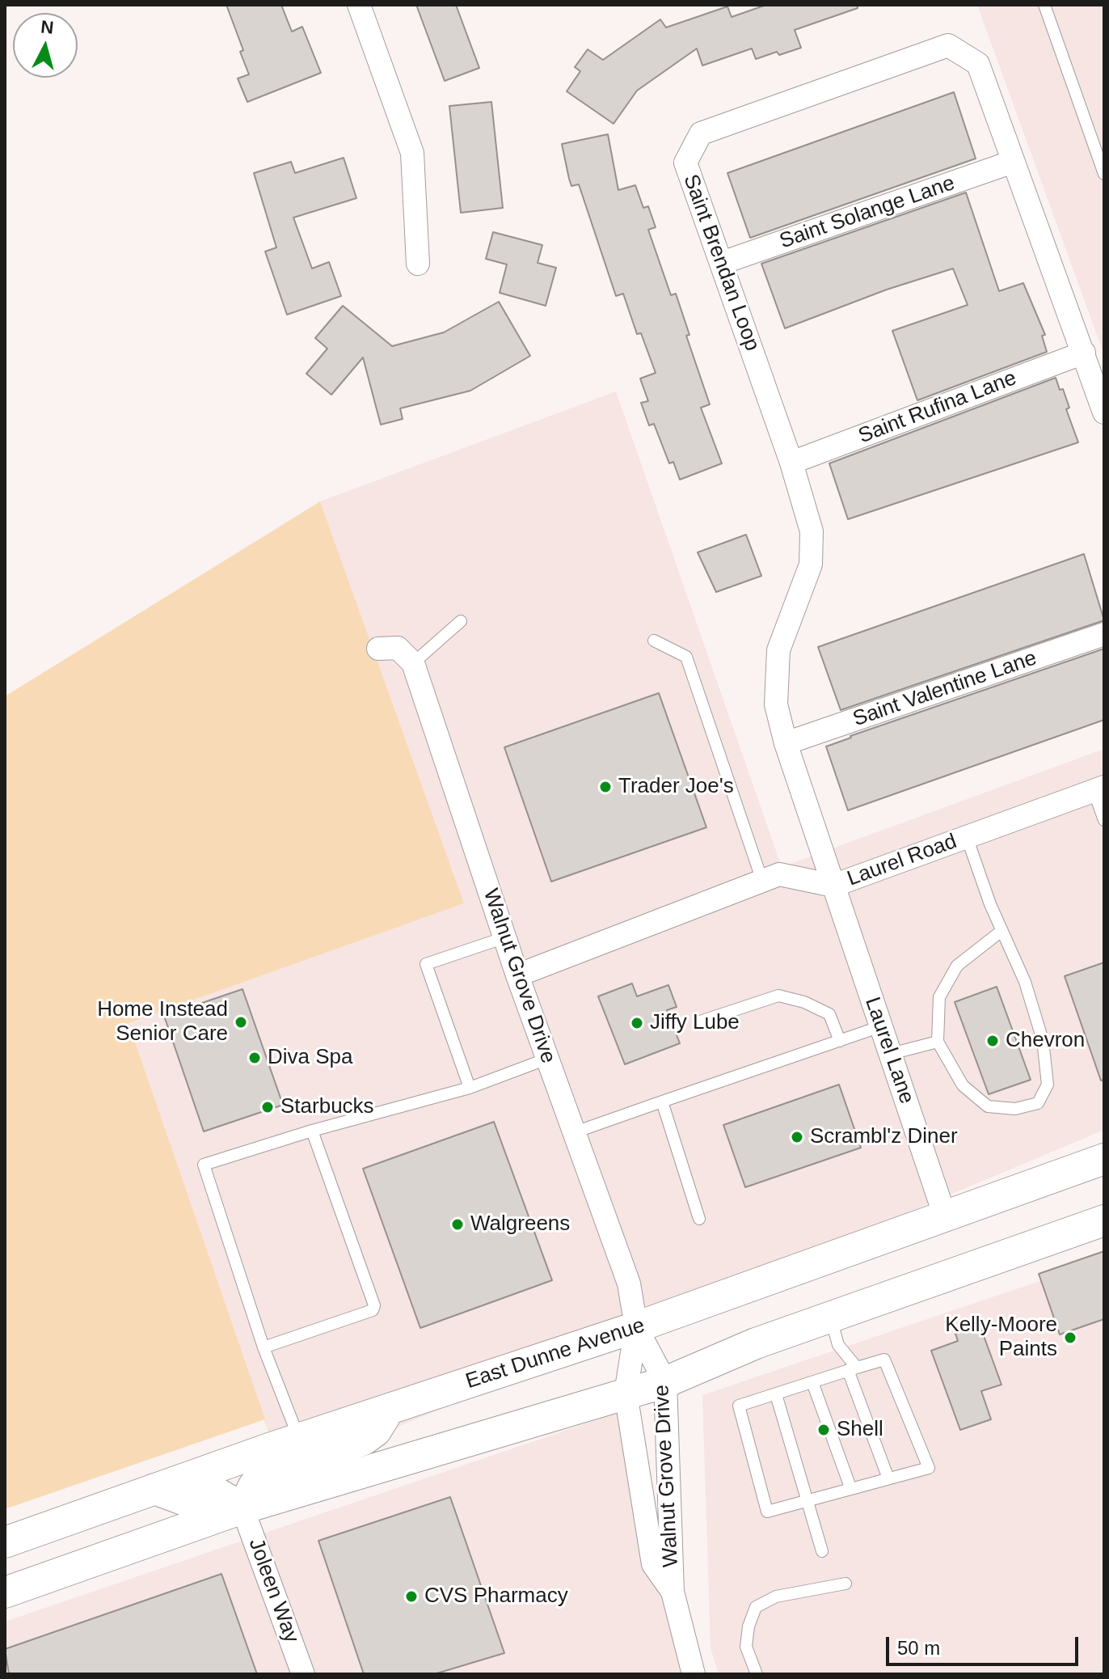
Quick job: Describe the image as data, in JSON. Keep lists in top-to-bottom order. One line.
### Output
{"streets":{"main road":["East Dunne Avenue"],"street":["Saint Solange Lane","Saint Brendan Loop","Saint Rufina Lane","Saint Valentine Lane","Laurel Road","Walnut Grove Drive","Laurel Lane","Joleen Way"]},"crossings":[["Saint Solange Lane","Saint Brendan Loop"],["Saint Brendan Loop","Saint Rufina Lane"],["Saint Brendan Loop","Saint Valentine Lane"],["Saint Brendan Loop","Laurel Road"],["Saint Brendan Loop","Laurel Lane"],["Laurel Road","Walnut Grove Drive"],["Laurel Road","Laurel Lane"],["Walnut Grove Drive","East Dunne Avenue"],["Laurel Lane","East Dunne Avenue"]],"places":["Trader Joe's","Home Instead Senior Care","Jiffy Lube","Chevron","Diva Spa","Starbucks","Scrambl'z Diner","Walgreens","Kelly-Moore Paints","Shell","CVS Pharmacy"],"scale_bar":"50 m","north":"top"}
